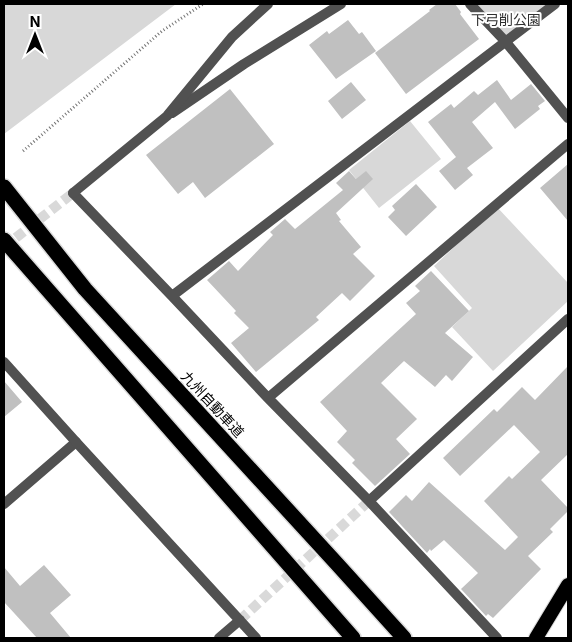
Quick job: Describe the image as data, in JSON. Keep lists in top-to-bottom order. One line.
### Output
{"streets":{"highway":["九州自動車道"]},"parks":["下弓削公園"],"north":"top"}
